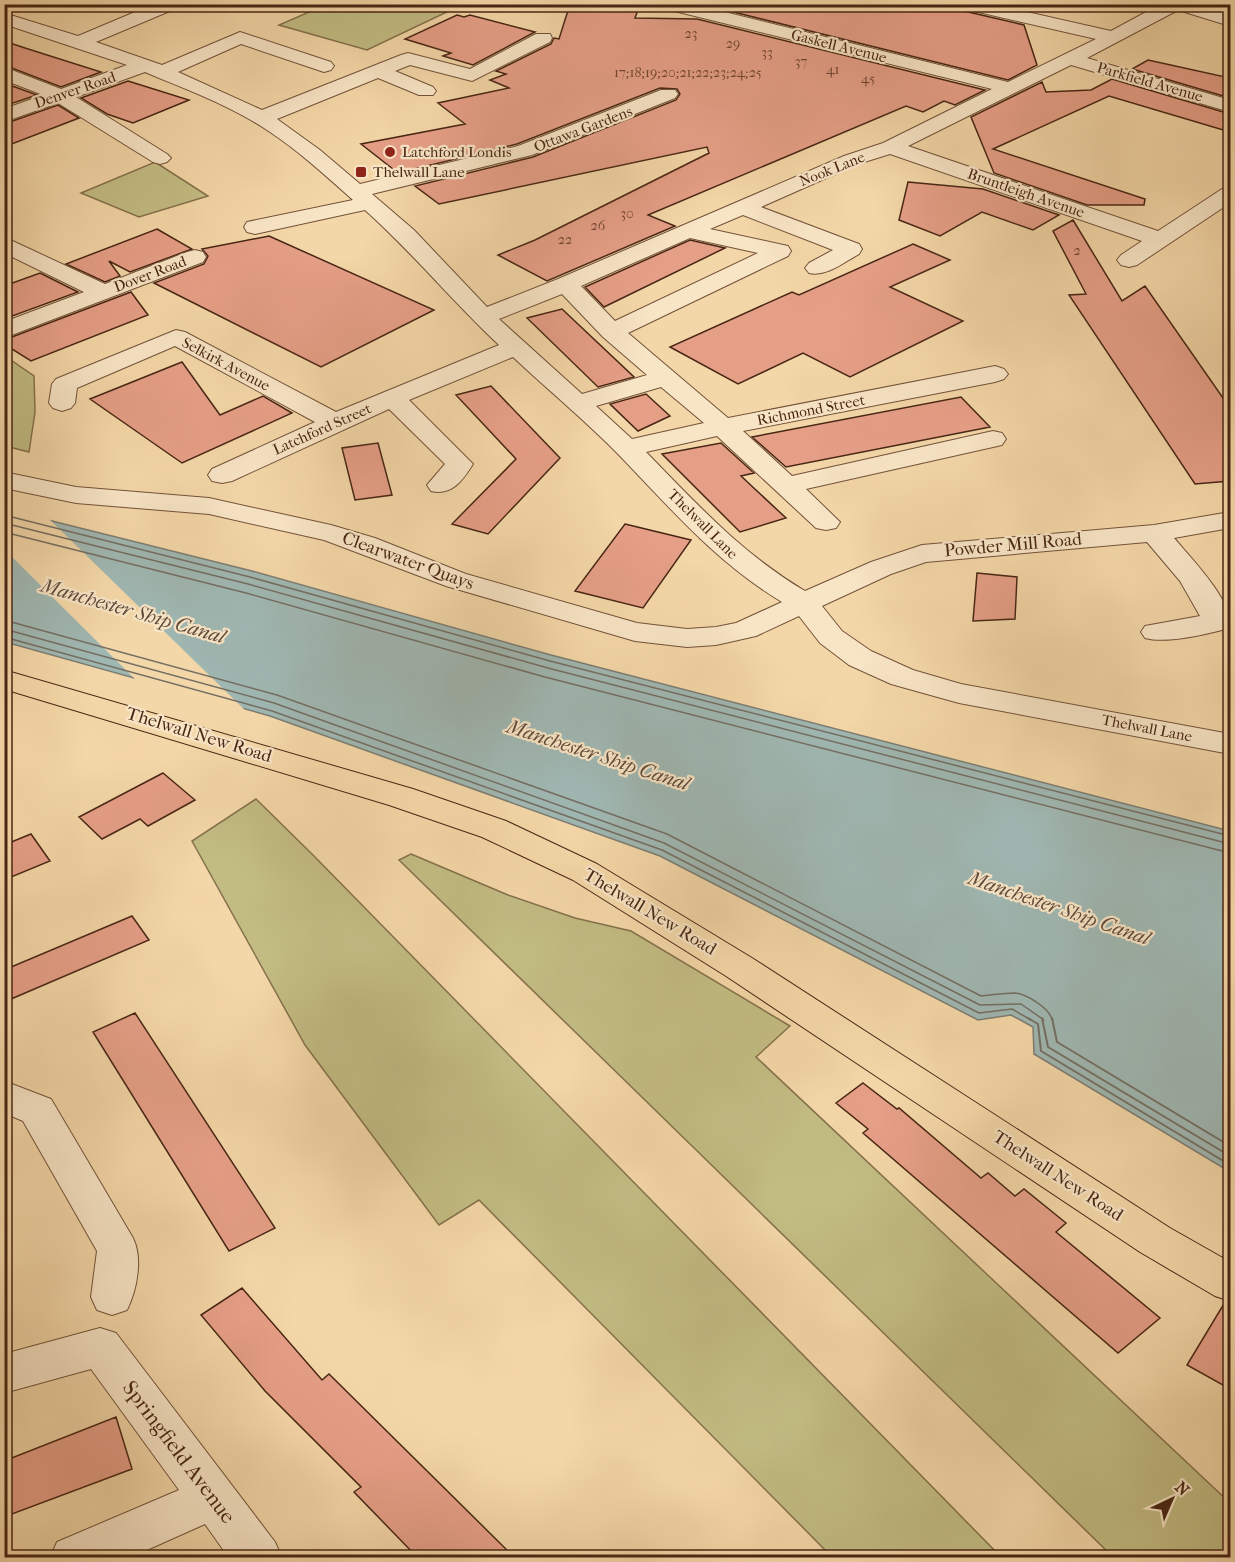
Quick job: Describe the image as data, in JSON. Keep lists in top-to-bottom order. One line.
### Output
{"streets":{"main road":["Thelwall New Road"],"street":["Gaskell Avenue","Parkfield Avenue","Denver Road","Ottawa Gardens","Nook Lane","Bruntleigh Avenue","Dover Road","Selkirk Avenue","Richmond Street","Latchford Street","Thelwall Lane","Powder Mill Road","Clearwater Quays","Springfield Avenue"]},"crossings":[["Gaskell Avenue","Nook Lane"],["Parkfield Avenue","Nook Lane"],["Denver Road","Thelwall Lane"],["Ottawa Gardens","Thelwall Lane"],["Nook Lane","Bruntleigh Avenue"],["Nook Lane","Thelwall Lane"],["Selkirk Avenue","Latchford Street"],["Richmond Street","Thelwall Lane"],["Latchford Street","Thelwall Lane"],["Thelwall Lane","Powder Mill Road"],["Thelwall Lane","Clearwater Quays"],["Powder Mill Road","Clearwater Quays"]],"water":["Manchester Ship Canal"],"places":{"other":["Latchford Londis"],"transit":["Thelwall Lane"]},"house_numbers":["23","29","33","37","41","17;18;19;20;21;22;23;24;25","45","30","26","22","2"],"north":"top right"}
